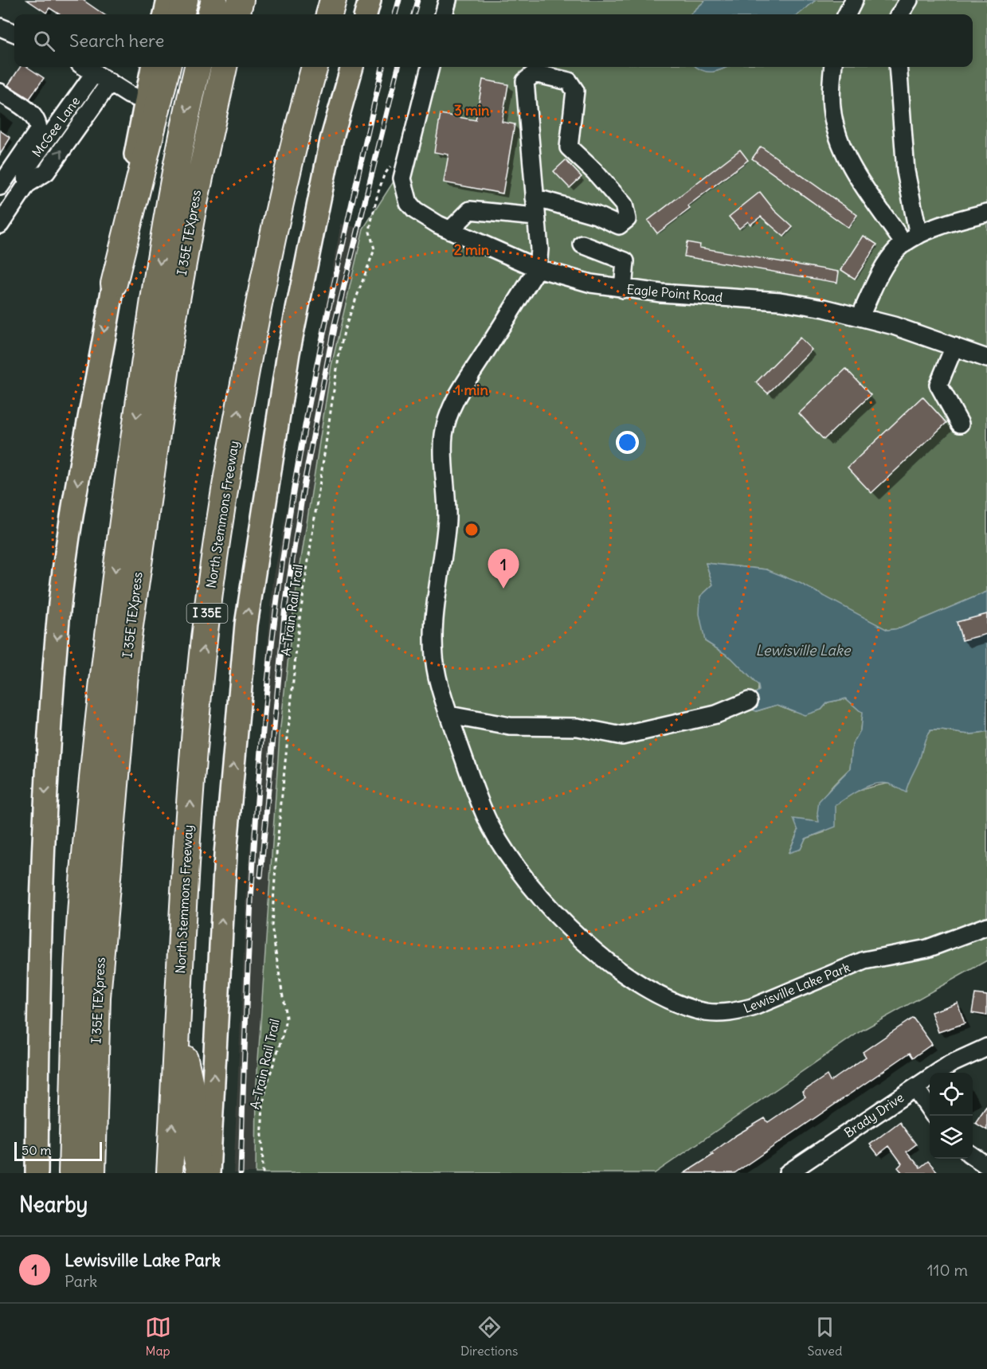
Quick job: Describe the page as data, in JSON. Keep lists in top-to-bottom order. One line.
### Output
{"streets":{"highway":["I 35E TEXpress","North Stemmons Freeway","I 35E"],"street":["McGee Lane","Eagle Point Road","Lewisville Lake Park","Brady Drive"],"path":["A-Train Rail Trail"]},"crossings":[["Eagle Point Road","A-Train Rail Trail"],["Eagle Point Road","Lewisville Lake Park"]],"water":["Lewisville Lake"],"scale_bar":"50 m","page":{"search":"Search here","pins":"1","scale":"50 m","heading":"Nearby","list":[{"mark":"1","name":"Lewisville Lake Park","note":"Park","value":"110 m"}],"nav":["Map","Directions","Saved"]},"rings":["3 min","2 min","1 min"]}
